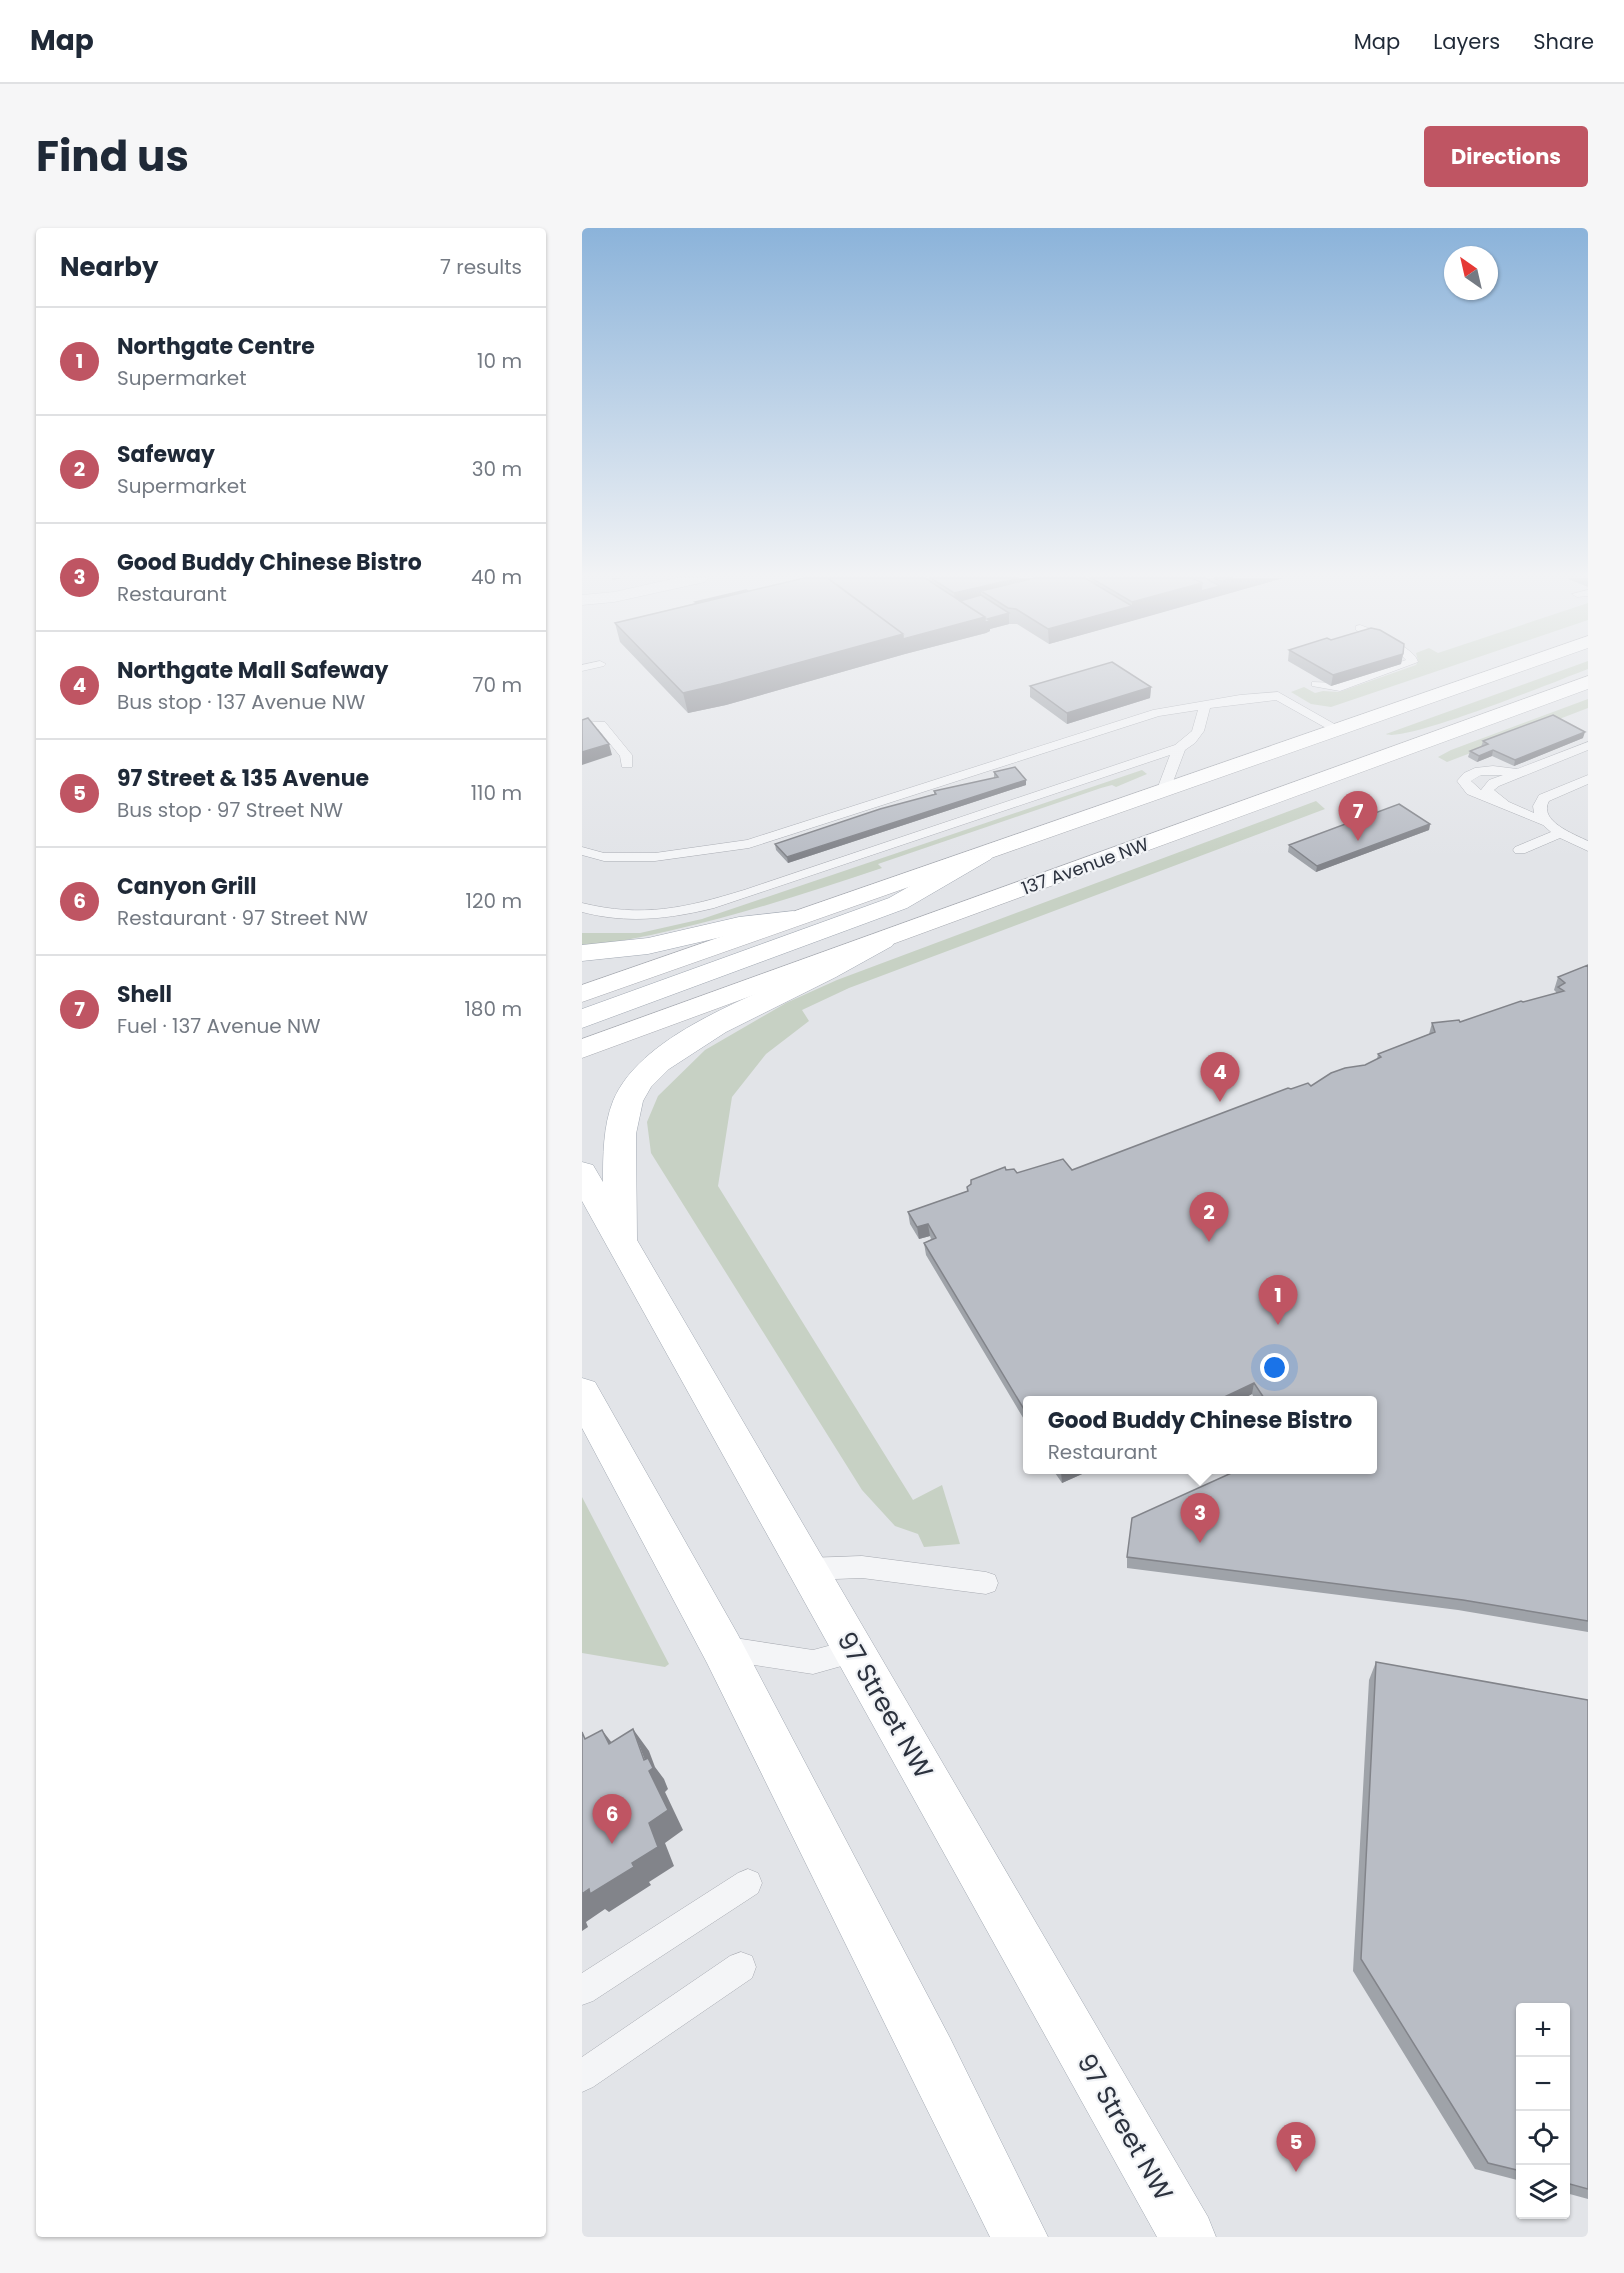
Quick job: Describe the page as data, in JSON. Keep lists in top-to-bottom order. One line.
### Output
{"streets":{"main road":["137 Avenue NW","97 Street NW"]},"north":"top left","page":{"header":"Map","nav":["Map","Layers","Share"],"title":"Find us","buttons":"Directions","heading":["Nearby","7 results"],"list":[{"mark":"1","name":"Northgate Centre","note":"Supermarket","value":"10 m"},{"mark":"2","name":"Safeway","note":"Supermarket","value":"30 m"},{"mark":"3","name":"Good Buddy Chinese Bistro","note":"Restaurant","value":"40 m"},{"mark":"4","name":"Northgate Mall Safeway","note":"Bus stop · 137 Avenue NW","value":"70 m"},{"mark":"5","name":"97 Street & 135 Avenue","note":"Bus stop · 97 Street NW","value":"110 m"},{"mark":"6","name":"Canyon Grill","note":"Restaurant · 97 Street NW","value":"120 m"},{"mark":"7","name":"Shell","note":"Fuel · 137 Avenue NW","value":"180 m"}],"pins":["7","4","2","1","3","6","5"],"popup":["Good Buddy Chinese Bistro","Restaurant"],"map_buttons":["+","−"]}}
